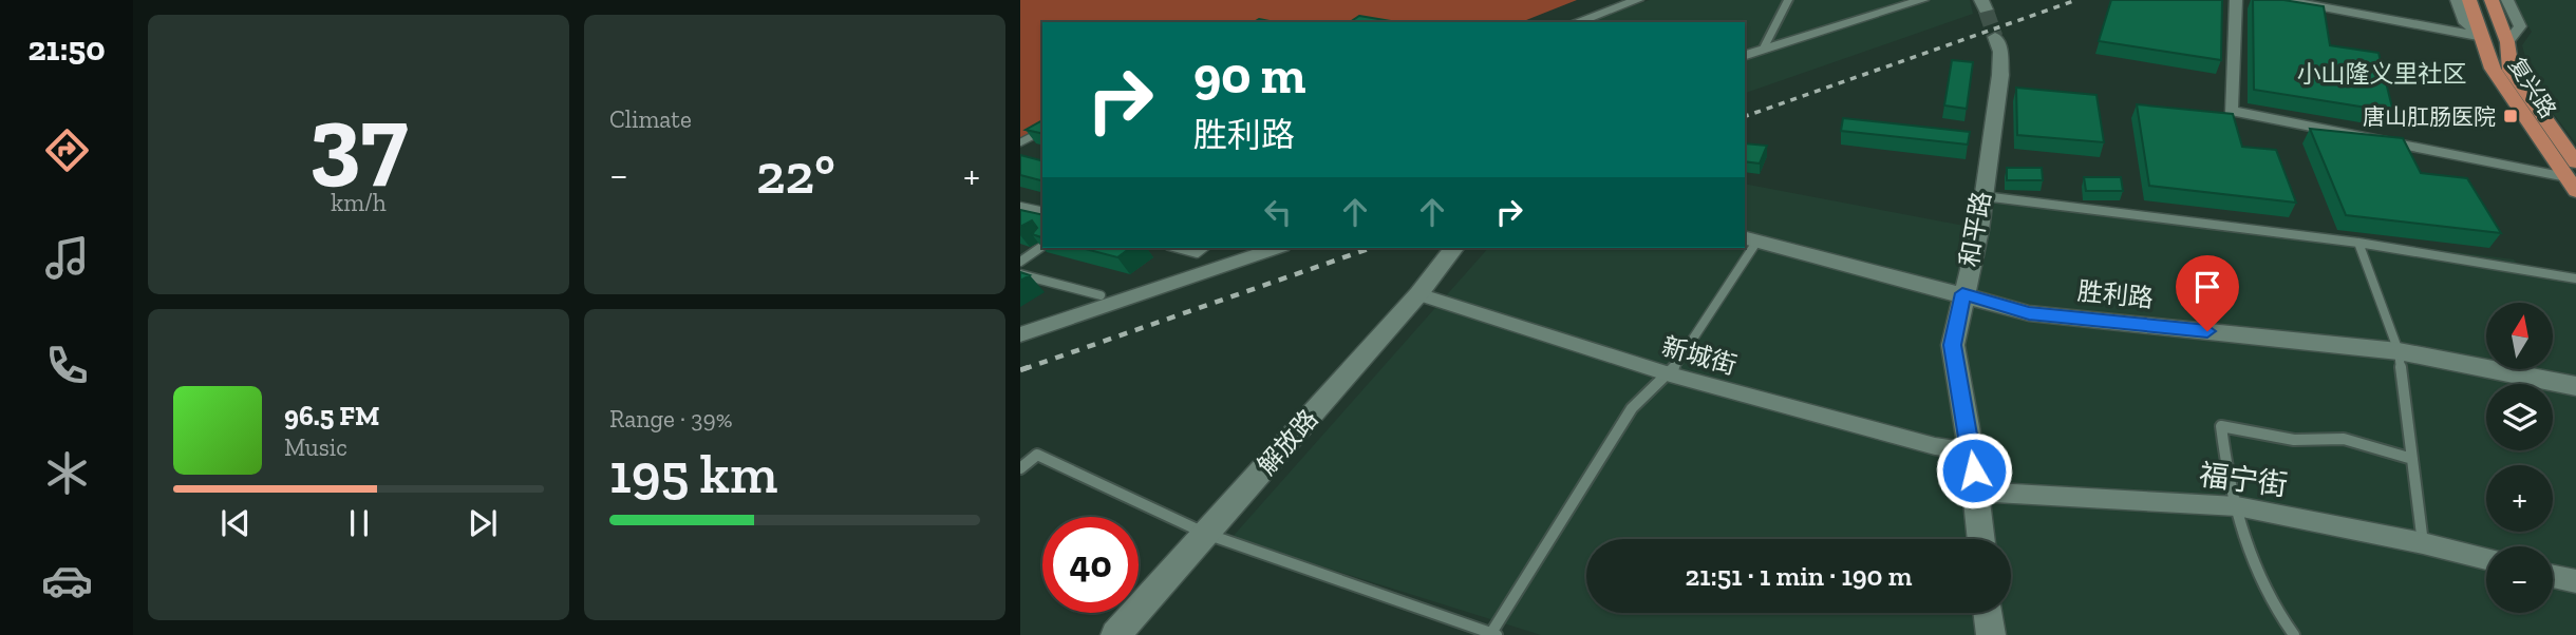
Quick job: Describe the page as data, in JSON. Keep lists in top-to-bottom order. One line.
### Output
{"streets":{"main road":["复兴路"],"street":["和平路","胜利路","新城街","解放路","福宁街"]},"crossings":[["和平路","胜利路"],["和平路","新城街"],["和平路","福宁街"],["新城街","解放路"]],"districts":["小山隆义里社区"],"places":{"transit":["唐山肛肠医院"]},"north":"top","page":{"tabs":"21:50","tile":[["37","km/h"],"Climate",["Range · 39%","195 km"]],"turn":["90 m","胜利路"],"heat":["−","22°","+"],"map_buttons":["+","−"],"song":["96.5 FM","Music"],"limit":"40","trip":"21:51 · 1 min · 190 m"}}
